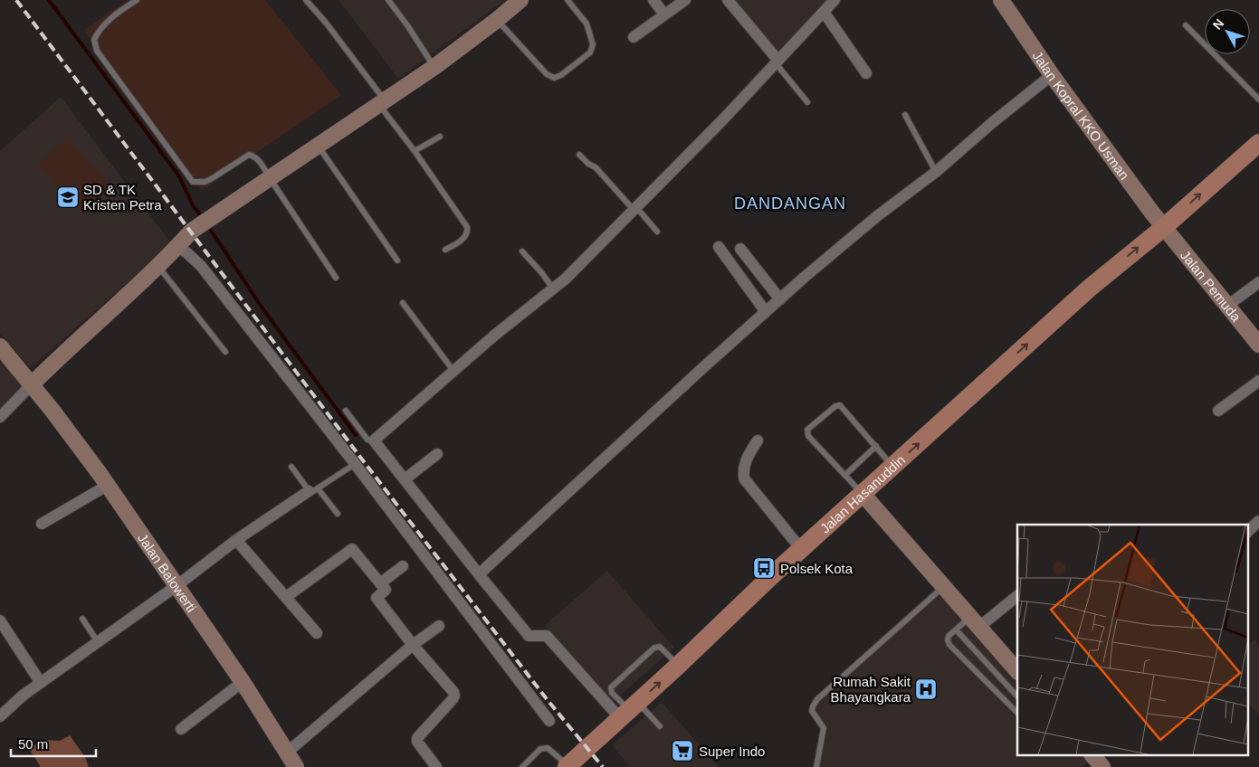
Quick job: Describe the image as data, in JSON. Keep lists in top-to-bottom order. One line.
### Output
{"streets":{"main road":["Jalan Hasanuddin"],"street":["Jalan Kopral KKO Usman","Jalan Pemuda","Jalan Balowerti"]},"crossings":[["Jalan Kopral KKO Usman","Jalan Pemuda"],["Jalan Kopral KKO Usman","Jalan Hasanuddin"],["Jalan Pemuda","Jalan Hasanuddin"]],"one_way":["Jalan Hasanuddin"],"districts":["DANDANGAN"],"places":{"school or university":["SD & TK Kristen Petra"],"bus stop":["Polsek Kota"],"hospital":["Rumah Sakit Bhayangkara"],"supermarket":["Super Indo"]},"scale_bar":"50 m","north":"top left"}
